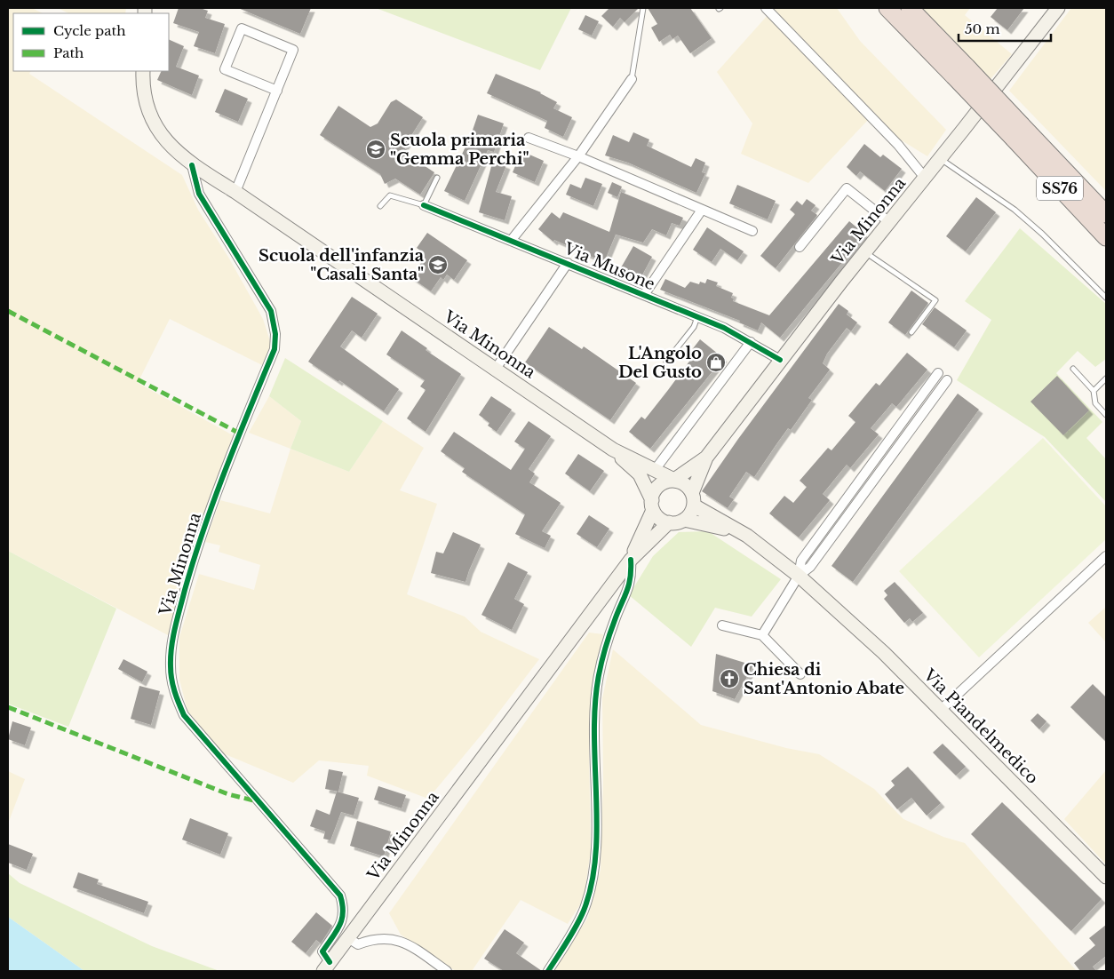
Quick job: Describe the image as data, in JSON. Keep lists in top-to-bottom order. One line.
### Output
{"streets":{"highway":["SS76"],"main road":["Via Minonna","Via Piandelmedico"],"street":["Via Musone"]},"crossings":[["Via Minonna","Via Musone"],["Via Minonna","Via Piandelmedico"]],"places":{"school or university":["Scuola primaria \"Gemma Perchi\"","Scuola dell'infanzia \"Casali Santa\""],"shop":["L'Angolo Del Gusto"],"church":["Chiesa di Sant'Antonio Abate"]},"legend":["Cycle path","Path"],"scale_bar":"50 m"}
